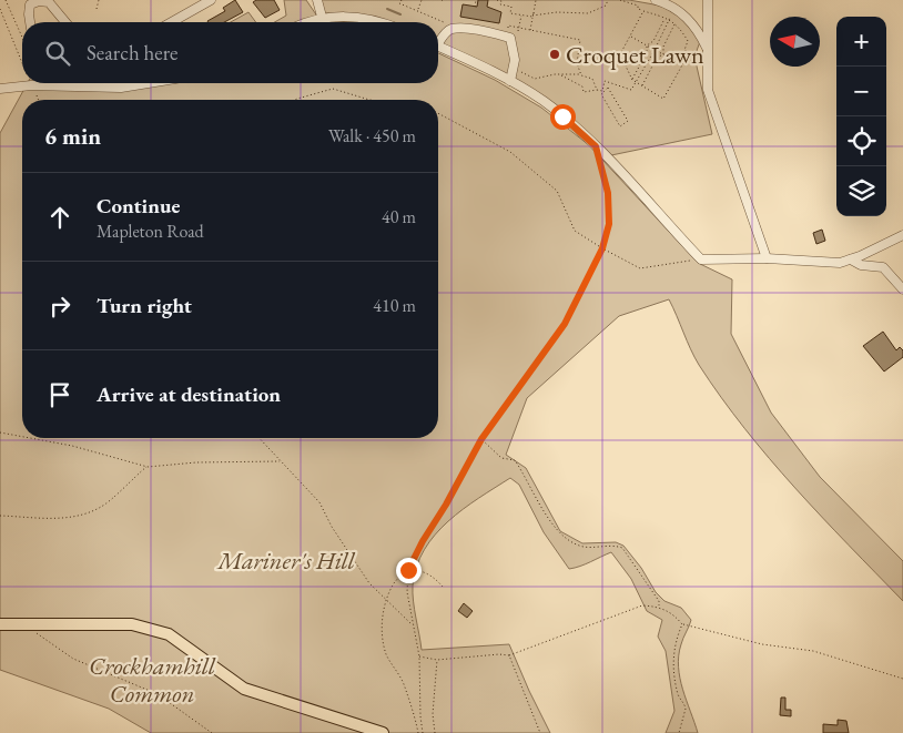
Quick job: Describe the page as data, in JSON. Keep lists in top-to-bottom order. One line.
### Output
{"parks":["Mariner's Hill","Crockhamhill Common"],"places":["Croquet Lawn"],"north":"left","page":{"map_buttons":["+","−"],"search":"Search here","heading":["6 min","Walk · 450 m"],"list":[["Continue","Mapleton Road","40 m"],["Turn right","410 m"],"Arrive at destination"]}}
